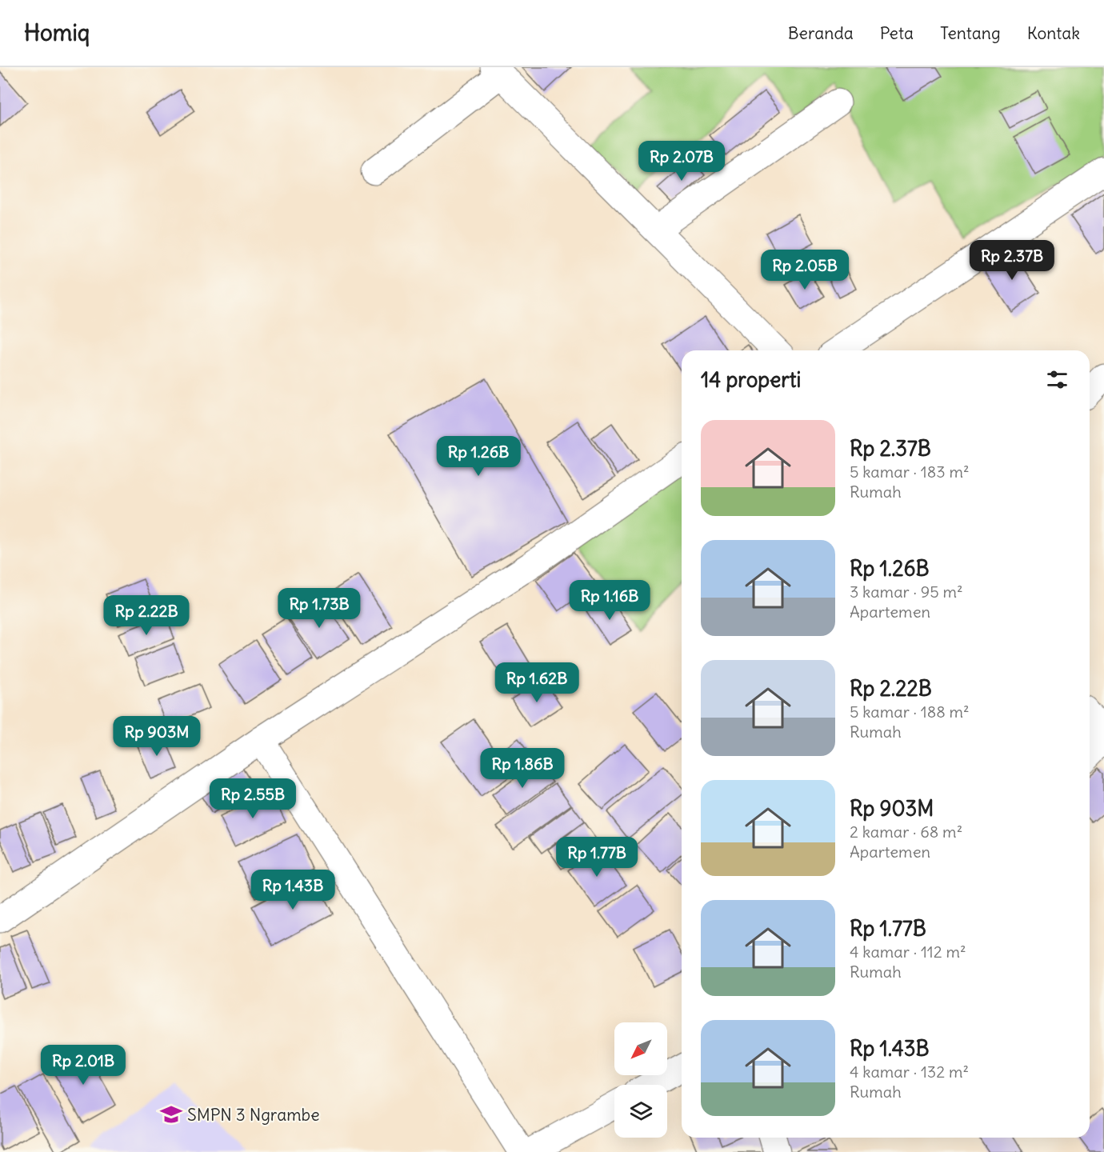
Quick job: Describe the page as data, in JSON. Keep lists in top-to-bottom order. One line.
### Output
{"places":{"school or university":["SMPN 3 Ngrambe"]},"north":"bottom left","page":{"header":"Homiq","nav":["Beranda","Peta","Tentang","Kontak"],"price":["Rp 2.07B","Rp 2.37B","Rp 2.05B","Rp 1.26B","Rp 1.16B","Rp 1.73B","Rp 2.22B","Rp 1.62B","Rp 903M","Rp 1.86B","Rp 2.55B","Rp 1.77B","Rp 1.43B","Rp 2.01B"],"heading":"14 properti","list":[{"name":"Rp 2.37B","note":"5 kamar · 183 m² · Rumah"},{"name":"Rp 1.26B","note":"3 kamar · 95 m² · Apartemen"},{"name":"Rp 2.22B","note":"5 kamar · 188 m² · Rumah"},{"name":"Rp 903M","note":"2 kamar · 68 m² · Apartemen"},{"name":"Rp 1.77B","note":"4 kamar · 112 m² · Rumah"},{"name":"Rp 1.43B","note":"4 kamar · 132 m² · Rumah"}]}}
